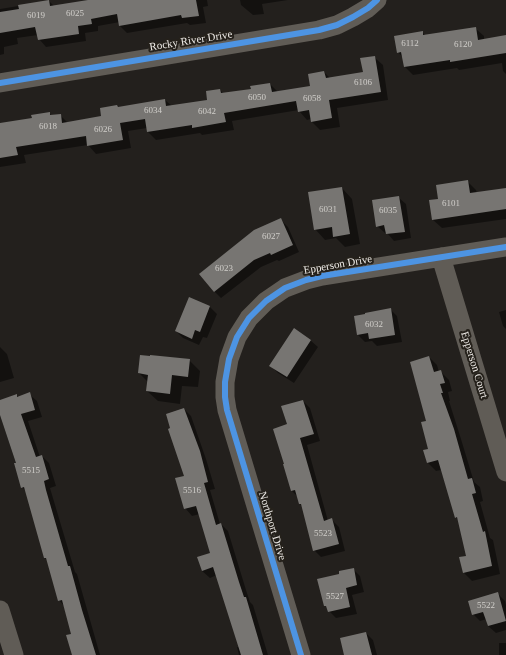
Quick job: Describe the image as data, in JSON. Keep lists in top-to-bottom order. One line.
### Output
{"streets":{"street":["Rocky River Drive","Epperson Drive","Epperson Court","Northport Drive"]},"crossings":[["Epperson Drive","Epperson Court"],["Epperson Drive","Northport Drive"]],"house_numbers":["6025","6019","6112","6120","6106","6050","6058","6034","6042","6018","6026","6101","6031","6035","6027","6023","6032","5515","5516","5523","5527","5522"]}
